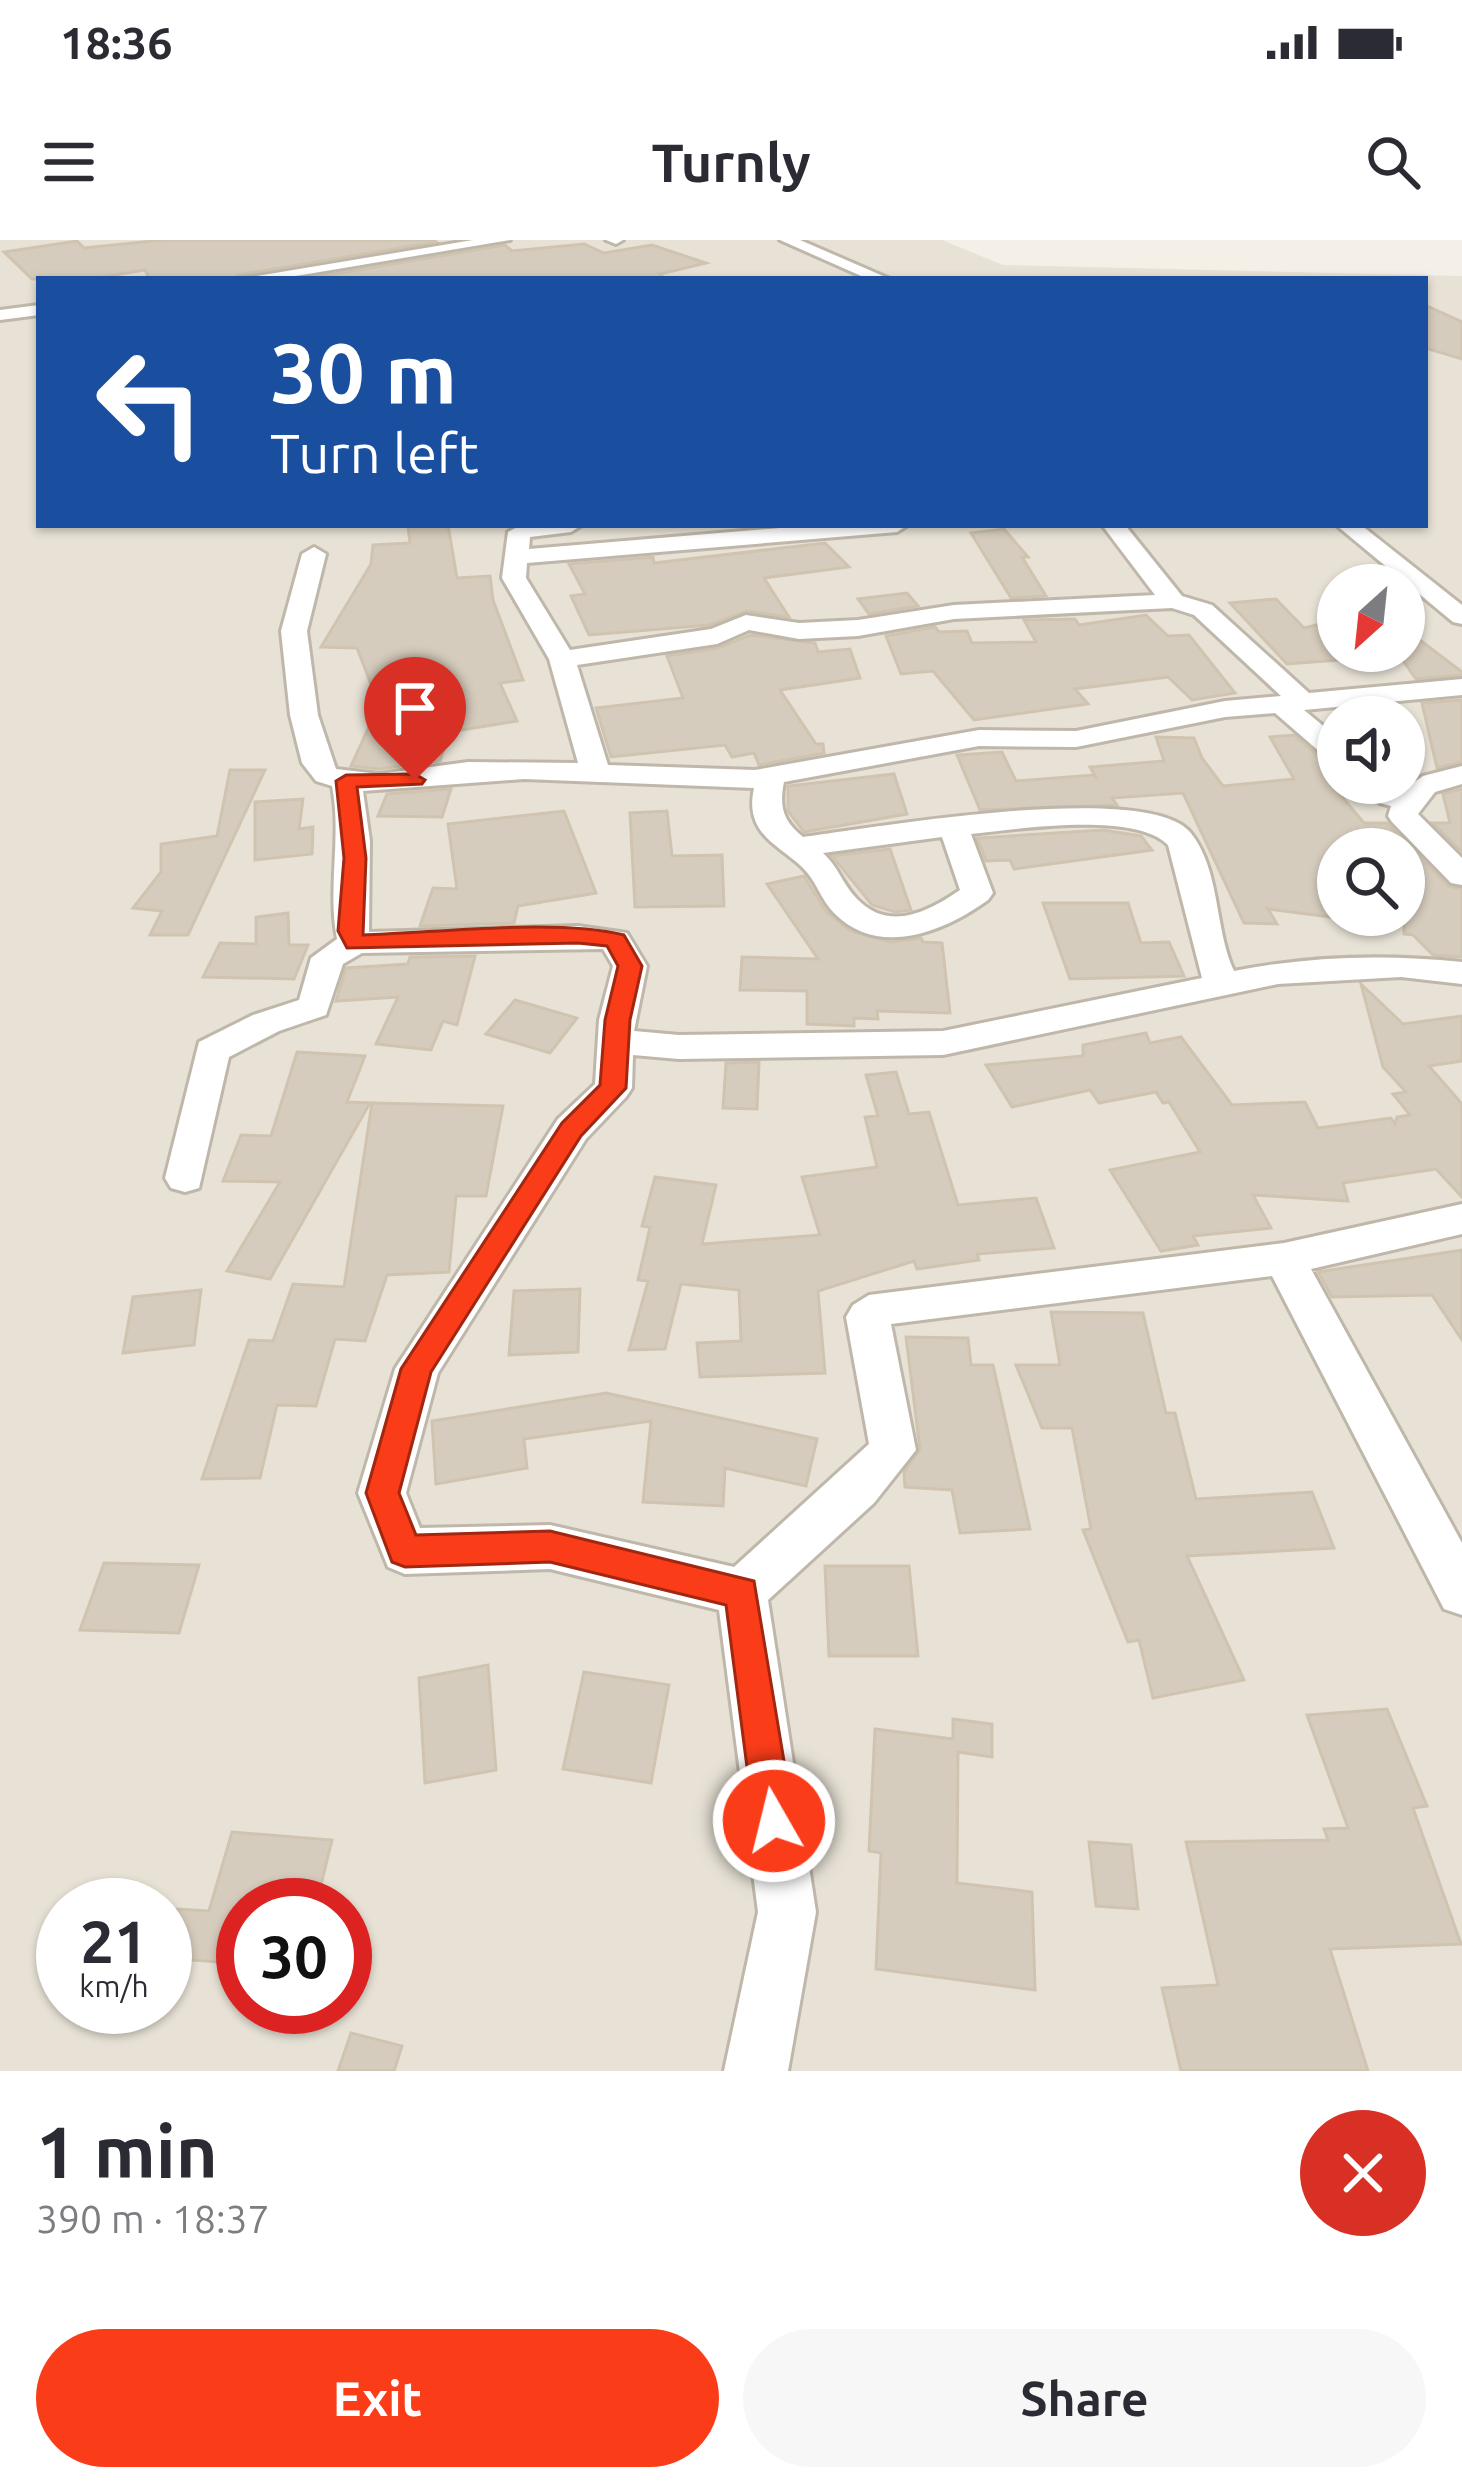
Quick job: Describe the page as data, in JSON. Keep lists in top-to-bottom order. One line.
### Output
{"north":"bottom left","page":{"status":"18:36","header":"Turnly","turn":["30 m","Turn left"],"speed":"21 km/h","limit":"30","heading":["1 min","390 m · 18:37"],"buttons":["Exit","Share"]}}
